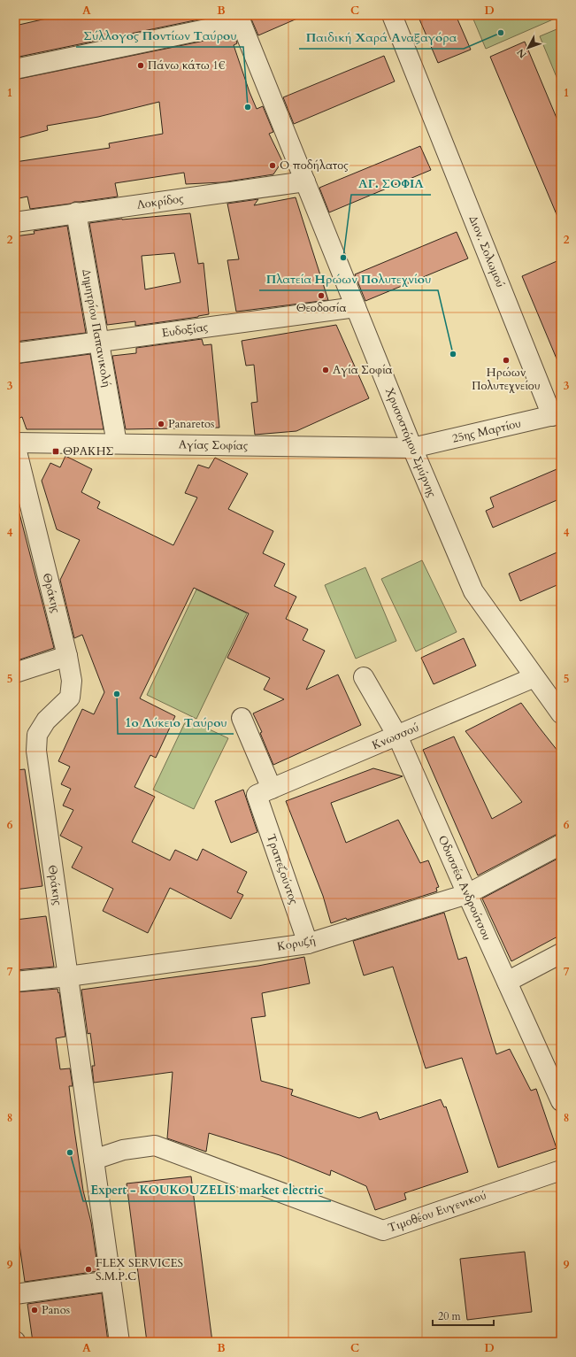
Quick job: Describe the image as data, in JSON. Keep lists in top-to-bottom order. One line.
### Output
{"streets":{"street":["Λοκρίδος","Διον. Σολωμού","Δημητρίου Παπανικολή","Ευδοξίας","25ης Μαρτίου","Χρυσοστόμου Σμύρνης","Αγίας Σοφίας","Θράκης","Κνωσσού","Τραπεζούντος","Οδυσσέα Ανδρούτσου","Κορυζή","Τιμοθέου Ευγενικού"]},"crossings":[["Λοκρίδος","Δημητρίου Παπανικολή"],["Λοκρίδος","Χρυσοστόμου Σμύρνης"],["Διον. Σολωμού","25ης Μαρτίου"],["Δημητρίου Παπανικολή","Ευδοξίας"],["Δημητρίου Παπανικολή","Αγίας Σοφίας"],["Ευδοξίας","Χρυσοστόμου Σμύρνης"],["25ης Μαρτίου","Χρυσοστόμου Σμύρνης"],["25ης Μαρτίου","Αγίας Σοφίας"],["Χρυσοστόμου Σμύρνης","Αγίας Σοφίας"],["Χρυσοστόμου Σμύρνης","Κνωσσού"],["Αγίας Σοφίας","Θράκης"],["Θράκης","Κορυζή"],["Θράκης","Τιμοθέου Ευγενικού"],["Κνωσσού","Τραπεζούντος"],["Κνωσσού","Οδυσσέα Ανδρούτσου"],["Τραπεζούντος","Κορυζή"],["Οδυσσέα Ανδρούτσου","Κορυζή"]],"places":{"other":["Παιδική Χαρά Αναξαγόρα","Πάνω κάτω 1€","Σύλλογος Ποντίων Ταύρου","Ο ποδήλατος","ΑΓ. ΣΟΦΙΑ","Θεοδοσία","Πλατεία Ηρώων Πολυτεχνίου","Ηρώων Πολυτεχνείου","Αγία Σοφία","Panaretos","1ο Λύκειο Ταύρου","Expert - KOUKOUZELIS market electric","FLEX SERVICES S.M.P.C","Panos"],"transit":["ΘΡΑΚΗΣ"]},"scale_bar":"20 m","north":"bottom left","grid":{"columns":["A","B","C","D"],"rows":["1","2","3","4","5","6","7","8","9"]}}
